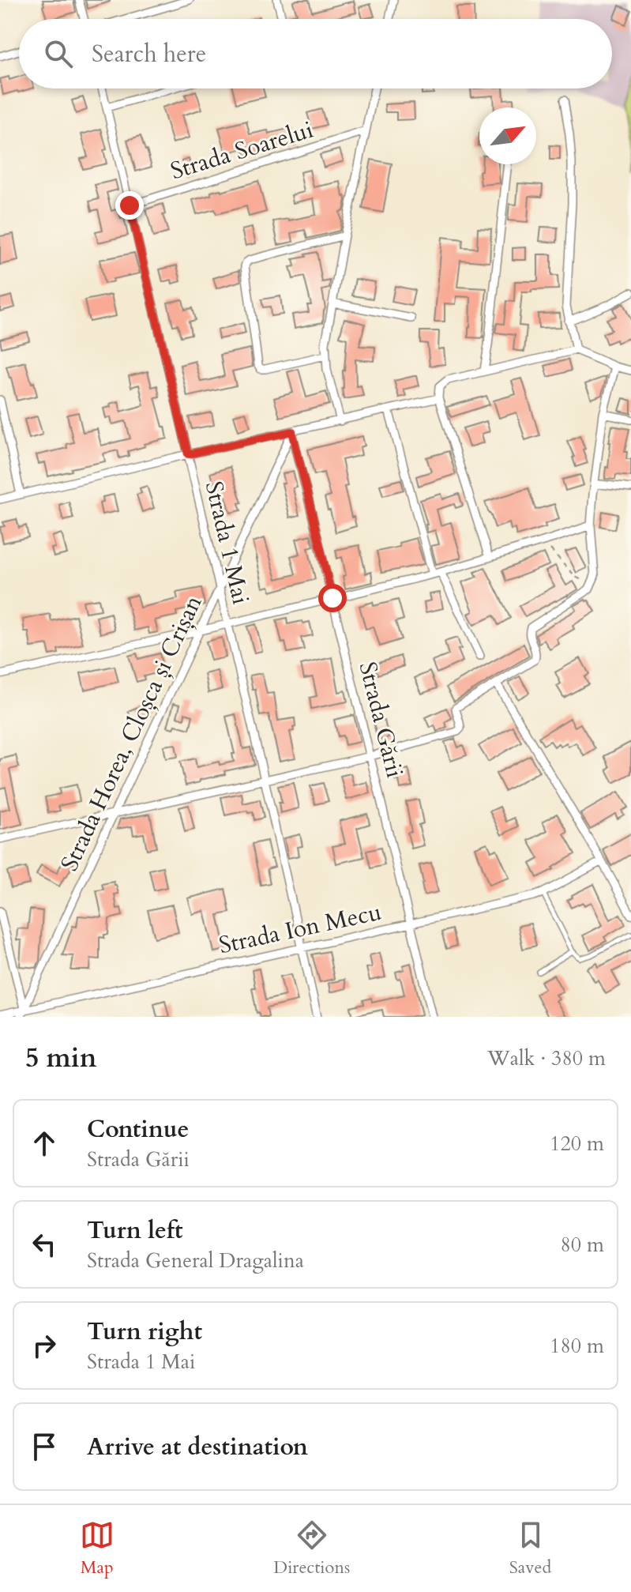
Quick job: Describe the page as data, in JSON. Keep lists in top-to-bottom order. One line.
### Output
{"streets":{"street":["Strada Soarelui","Strada 1 Mai","Strada Gării","Strada Horea, Cloșca și Crișan","Strada Ion Mecu"]},"crossings":[["Strada Soarelui","Strada 1 Mai"],["Strada 1 Mai","Strada Horea, Cloșca și Crișan"],["Strada 1 Mai","Strada Ion Mecu"],["Strada Gării","Strada Horea, Cloșca și Crișan"],["Strada Gării","Strada Ion Mecu"],["Strada Horea, Cloșca și Crișan","Strada Ion Mecu"]],"north":"top right","page":{"search":"Search here","heading":["5 min","Walk · 380 m"],"list":[["Continue","Strada Gării","120 m"],["Turn left","Strada General Dragalina","80 m"],["Turn right","Strada 1 Mai","180 m"],"Arrive at destination"],"nav":["Map","Directions","Saved"]}}
